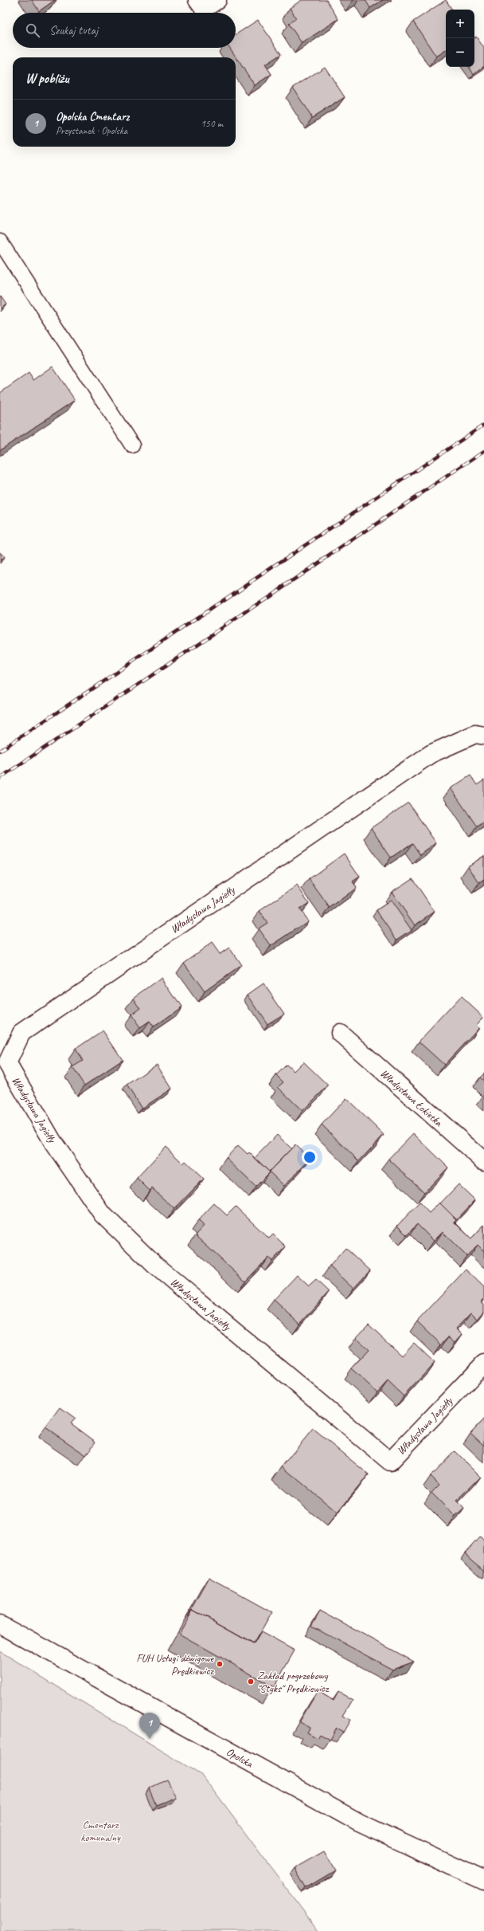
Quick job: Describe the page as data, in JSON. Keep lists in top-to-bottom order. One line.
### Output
{"streets":{"street":["Władysława Jagiełły","Władysława Łokietka","Opolska"]},"parks":["Cmentarz komunalny"],"places":["FUH Usługi dźwigowe Prędkiewicz","Zakład pogrzebowy \"Styks\" Prędkiewicz"],"page":{"map_buttons":["+","−"],"search":"Szukaj tutaj","heading":"W pobliżu","list":[{"mark":"1","name":"Opolska Cmentarz","note":"Przystanek · Opolska","value":"150 m"}],"pins":"1"}}
